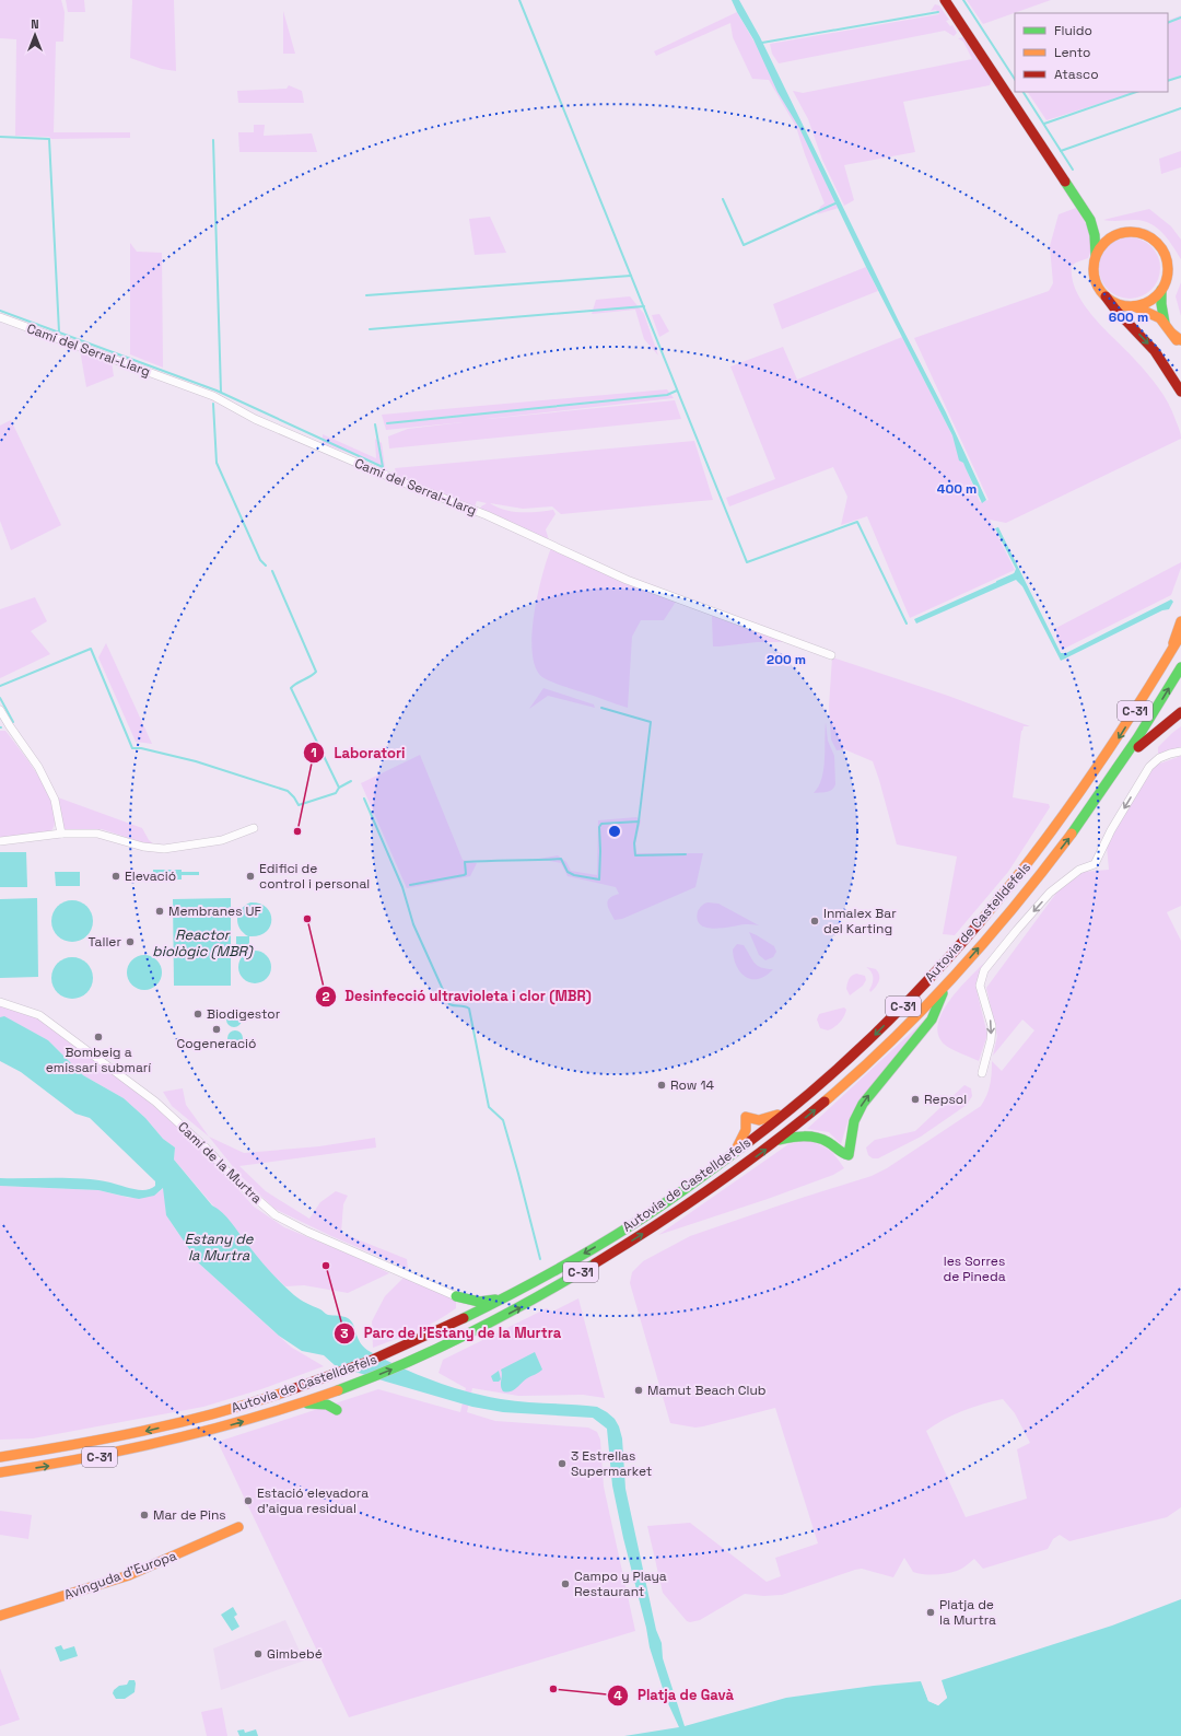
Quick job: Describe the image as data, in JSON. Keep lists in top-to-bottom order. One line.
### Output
{"streets":{"main road":["C-31","Autovia de Castelldefels","Avinguda d'Europa"],"street":["Camí del Serral-Llarg","Camí de la Murtra"]},"water":["Reactor biològic (MBR)","Estany de la Murtra"],"parks":["les Sorres de Pineda"],"places":["Laboratori","Elevació","Edifici de control i personal","Membranes UF","Desinfecció ultravioleta i clor (MBR)","Inmalex Bar del Karting","Taller","Biodigestor","Cogeneració","Bombeig a emissari submarí","Row 14","Repsol","Parc de l'Estany de la Murtra","Mamut Beach Club","3 Estrellas Supermarket","Estació elevadora d'aigua residual","Mar de Pins","Campo y Playa Restaurant","Platja de la Murtra","Gimbebé","Platja de Gavà"],"legend":["Fluido","Lento","Atasco"],"north":"top","rings":["600 m","400 m","200 m"]}
